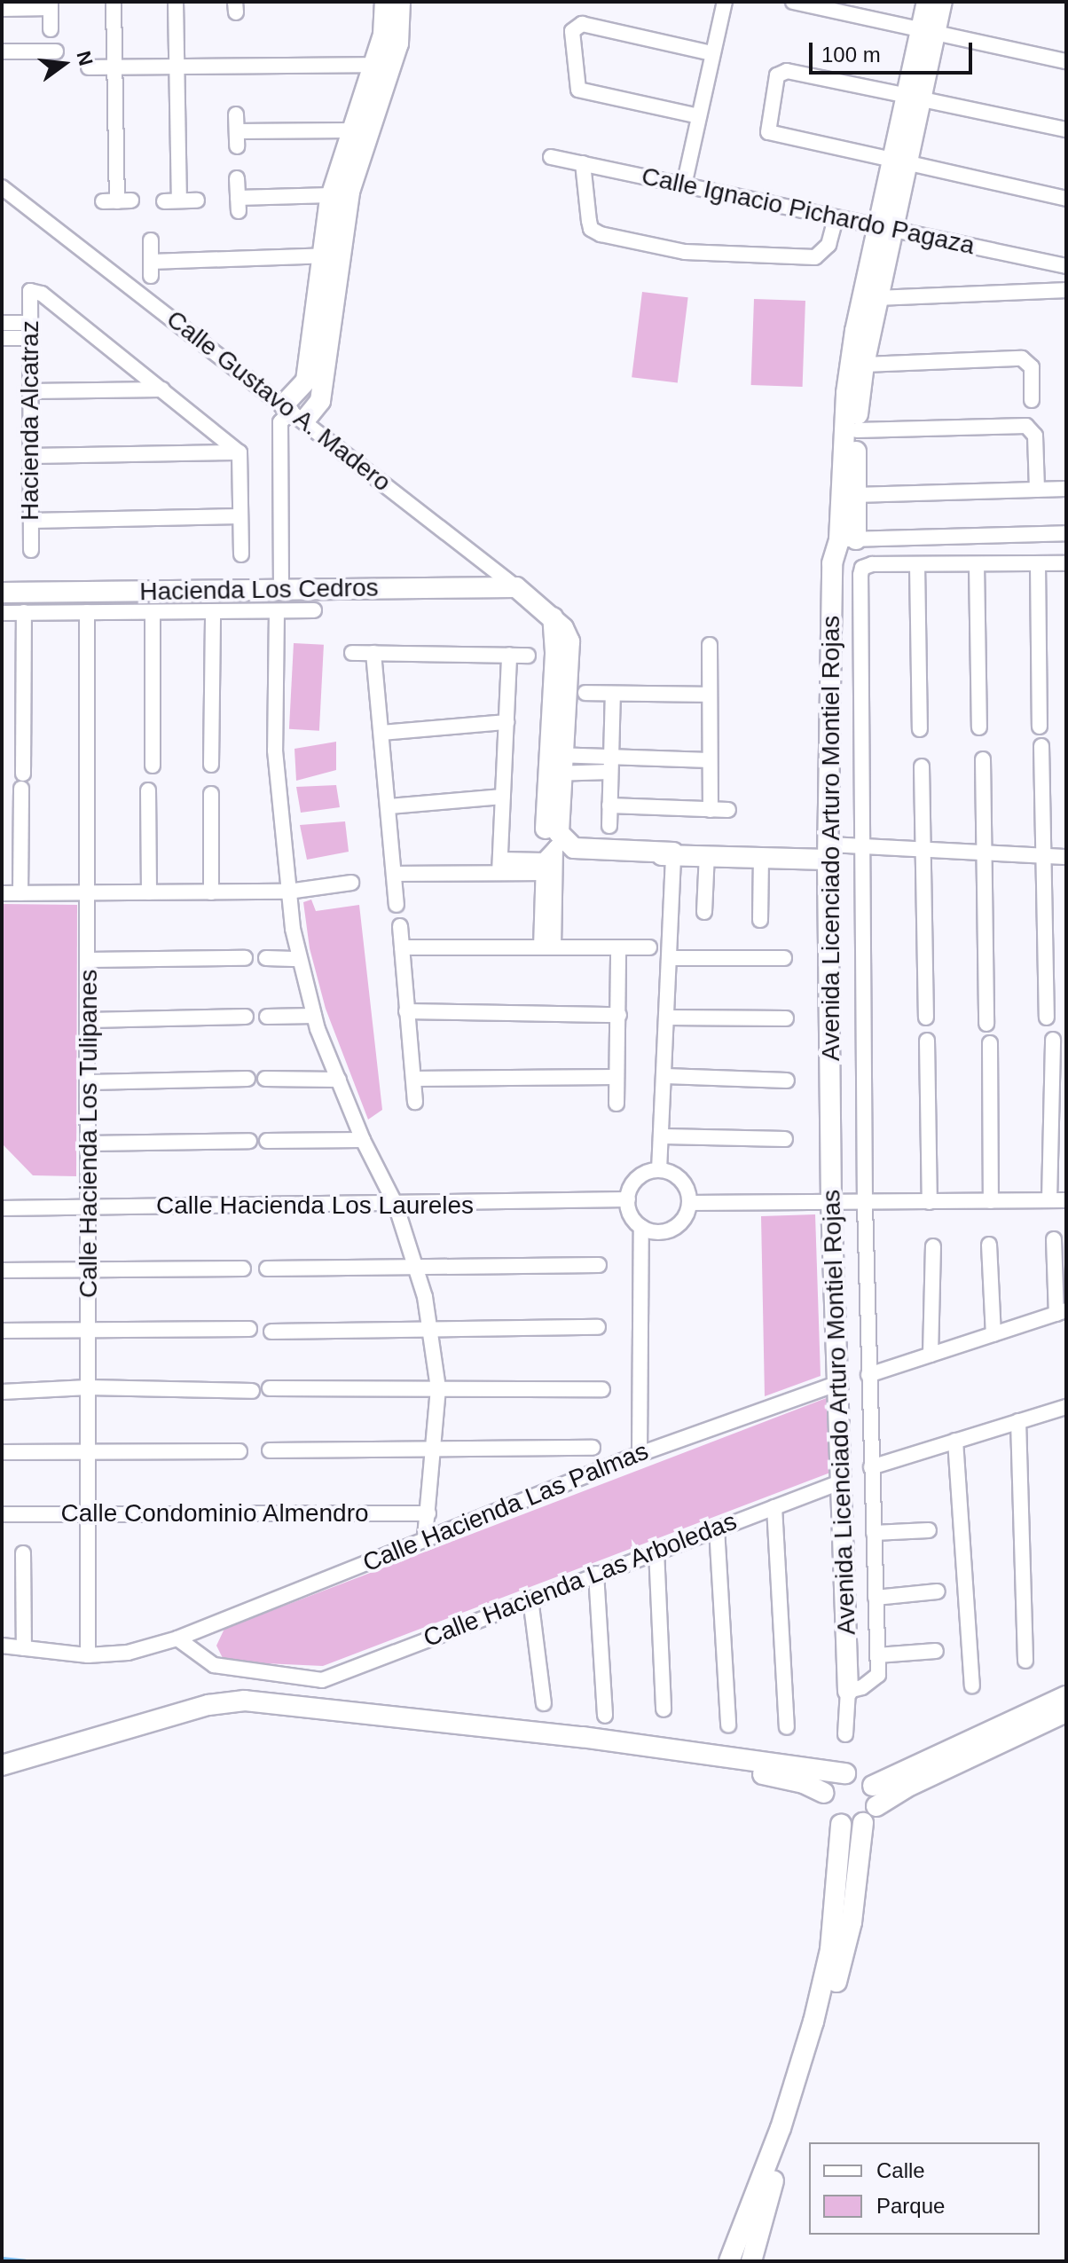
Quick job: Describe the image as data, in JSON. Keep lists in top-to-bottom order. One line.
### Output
{"streets":{"main road":["Calle Gustavo A. Madero","Hacienda Los Cedros","Avenida Licenciado Arturo Montiel Rojas"],"street":["Calle Ignacio Pichardo Pagaza","Hacienda Alcatraz","Calle Hacienda Los Tulipanes","Calle Hacienda Los Laureles","Calle Hacienda Las Palmas","Calle Condominio Almendro","Calle Hacienda Las Arboledas"]},"crossings":[["Calle Ignacio Pichardo Pagaza","Avenida Licenciado Arturo Montiel Rojas"],["Calle Gustavo A. Madero","Hacienda Los Cedros"],["Avenida Licenciado Arturo Montiel Rojas","Calle Hacienda Las Palmas"],["Avenida Licenciado Arturo Montiel Rojas","Calle Hacienda Las Arboledas"],["Calle Hacienda Los Tulipanes","Calle Hacienda Los Laureles"],["Calle Hacienda Los Tulipanes","Calle Hacienda Las Palmas"],["Calle Hacienda Los Tulipanes","Calle Condominio Almendro"],["Calle Hacienda Las Palmas","Calle Hacienda Las Arboledas"]],"legend":["Calle","Parque"],"scale_bar":"100 m","north":"right"}
